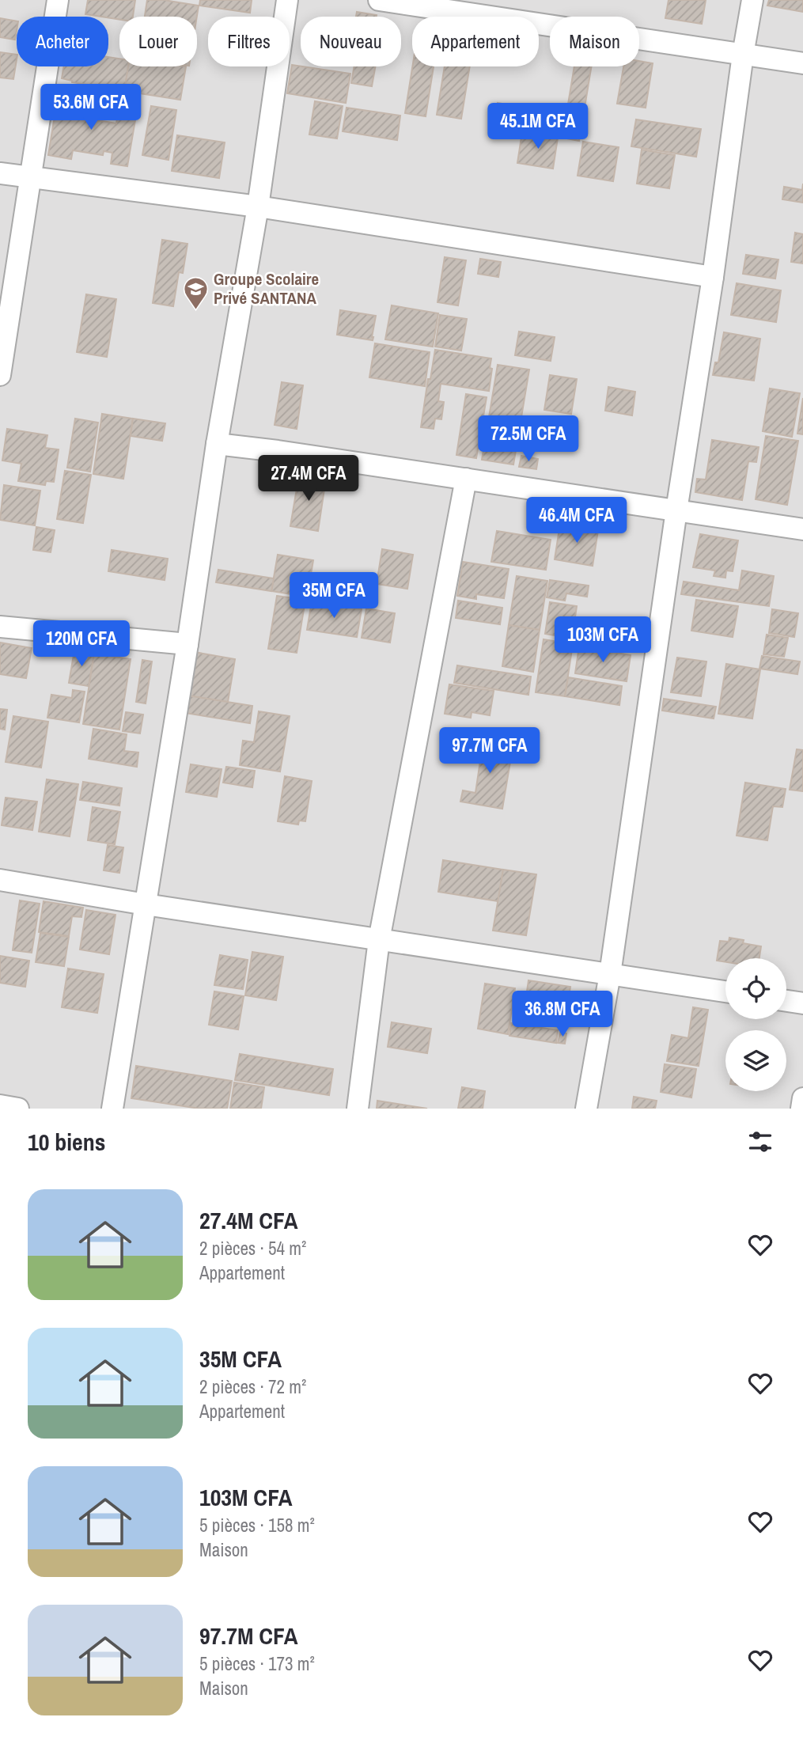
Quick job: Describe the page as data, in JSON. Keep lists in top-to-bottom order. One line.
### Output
{"places":{"school or university":["Groupe Scolaire Privé SANTANA"]},"page":{"chip":["Acheter","Louer","Filtres","Nouveau","Appartement","Maison"],"price":["53.6M CFA","45.1M CFA","72.5M CFA","27.4M CFA","46.4M CFA","35M CFA","103M CFA","120M CFA","97.7M CFA","36.8M CFA"],"heading":"10 biens","list":[{"name":"27.4M CFA","note":"2 pièces · 54 m² · Appartement"},{"name":"35M CFA","note":"2 pièces · 72 m² · Appartement"},{"name":"103M CFA","note":"5 pièces · 158 m² · Maison"},{"name":"97.7M CFA","note":"5 pièces · 173 m² · Maison"}]}}
